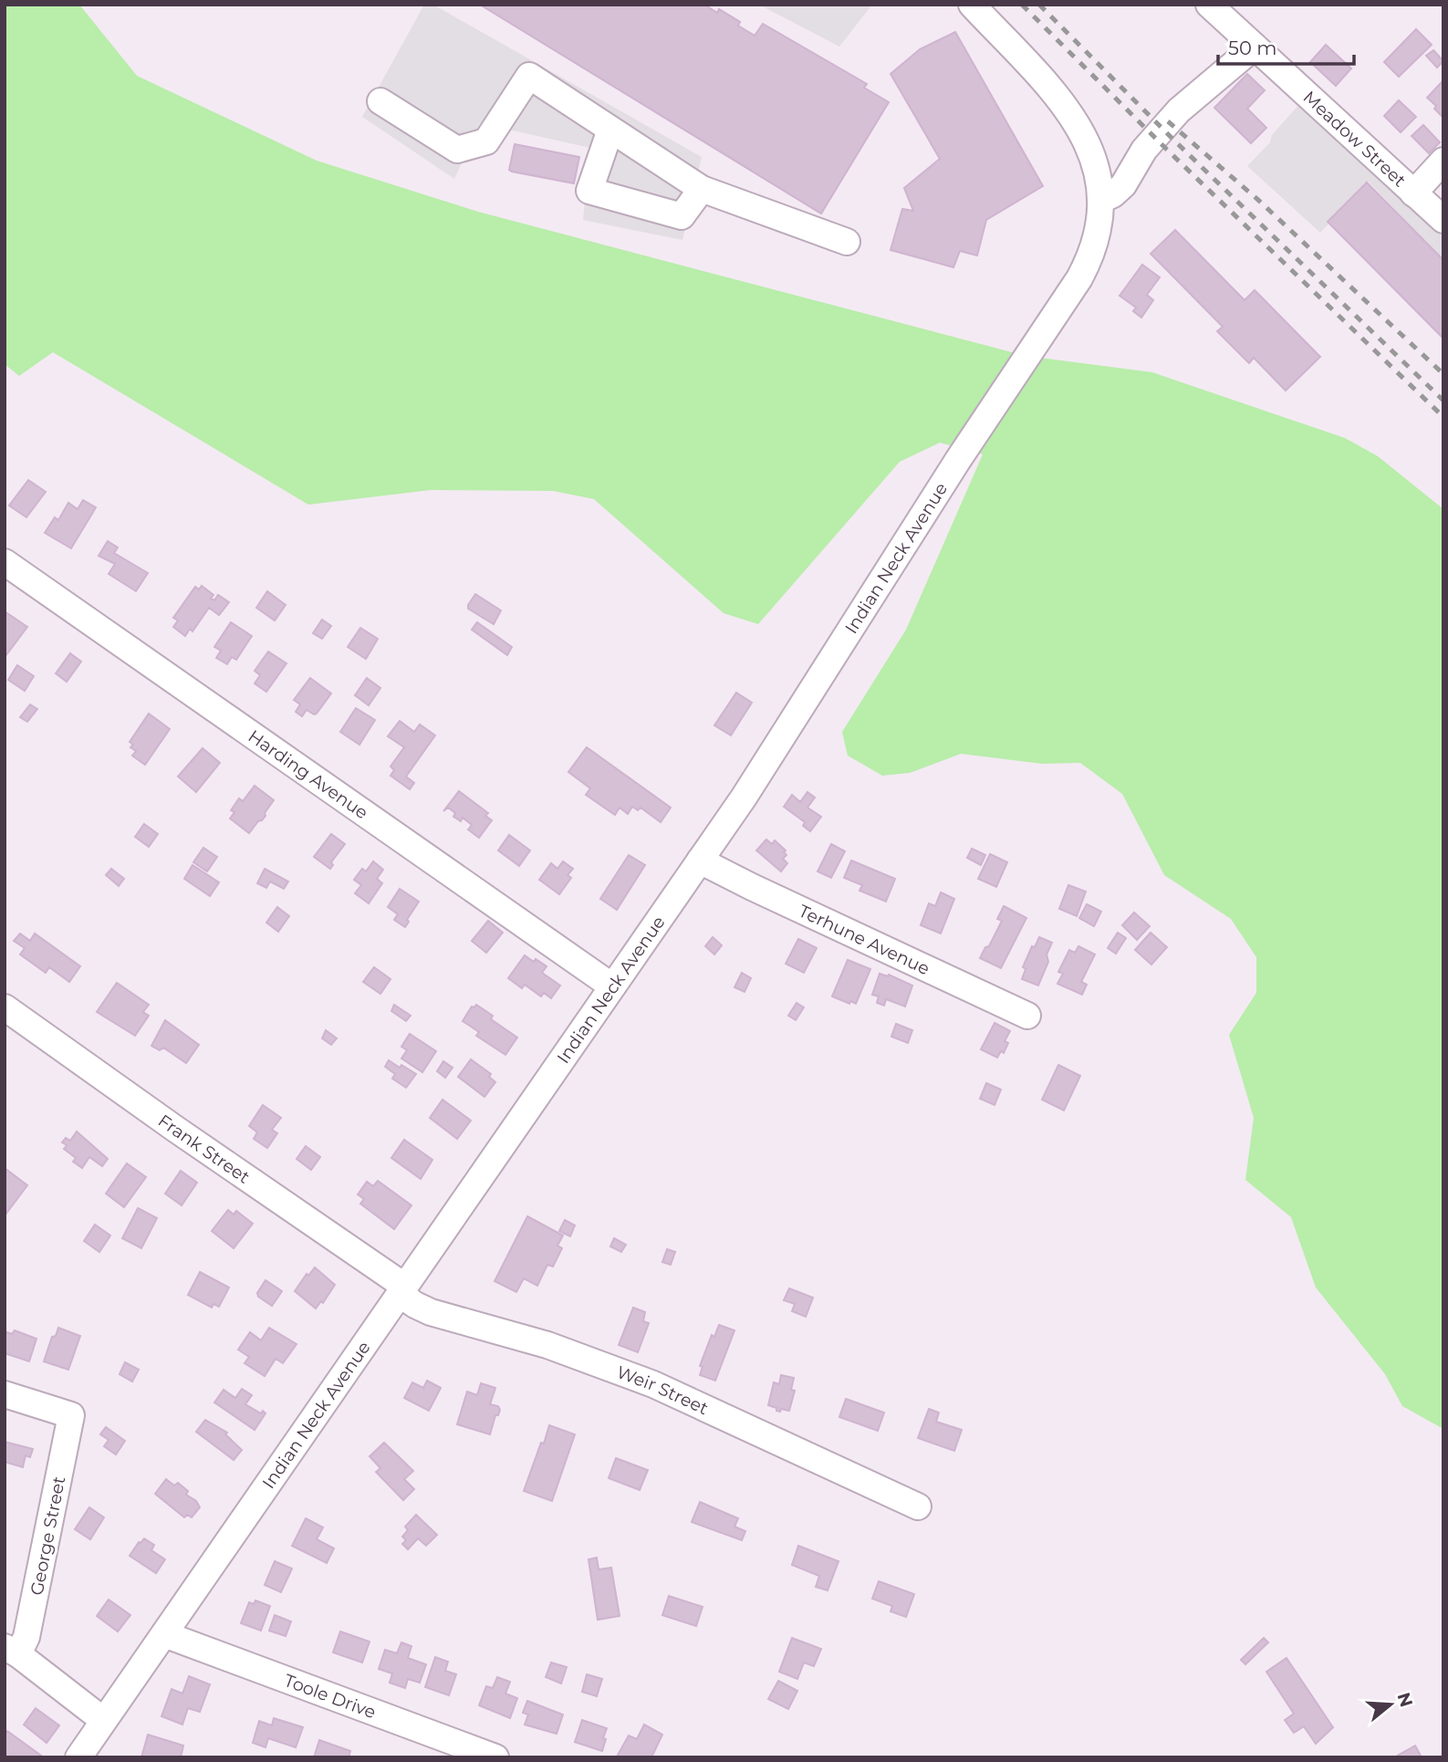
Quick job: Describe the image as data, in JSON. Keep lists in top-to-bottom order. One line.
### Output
{"streets":{"street":["Meadow Street","Indian Neck Avenue","Harding Avenue","Terhune Avenue","Frank Street","Weir Street","George Street","Toole Drive"]},"crossings":[["Indian Neck Avenue","Harding Avenue"],["Indian Neck Avenue","Terhune Avenue"],["Indian Neck Avenue","Frank Street"],["Indian Neck Avenue","Weir Street"],["Indian Neck Avenue","Toole Drive"],["Frank Street","Weir Street"]],"scale_bar":"50 m","north":"right"}
